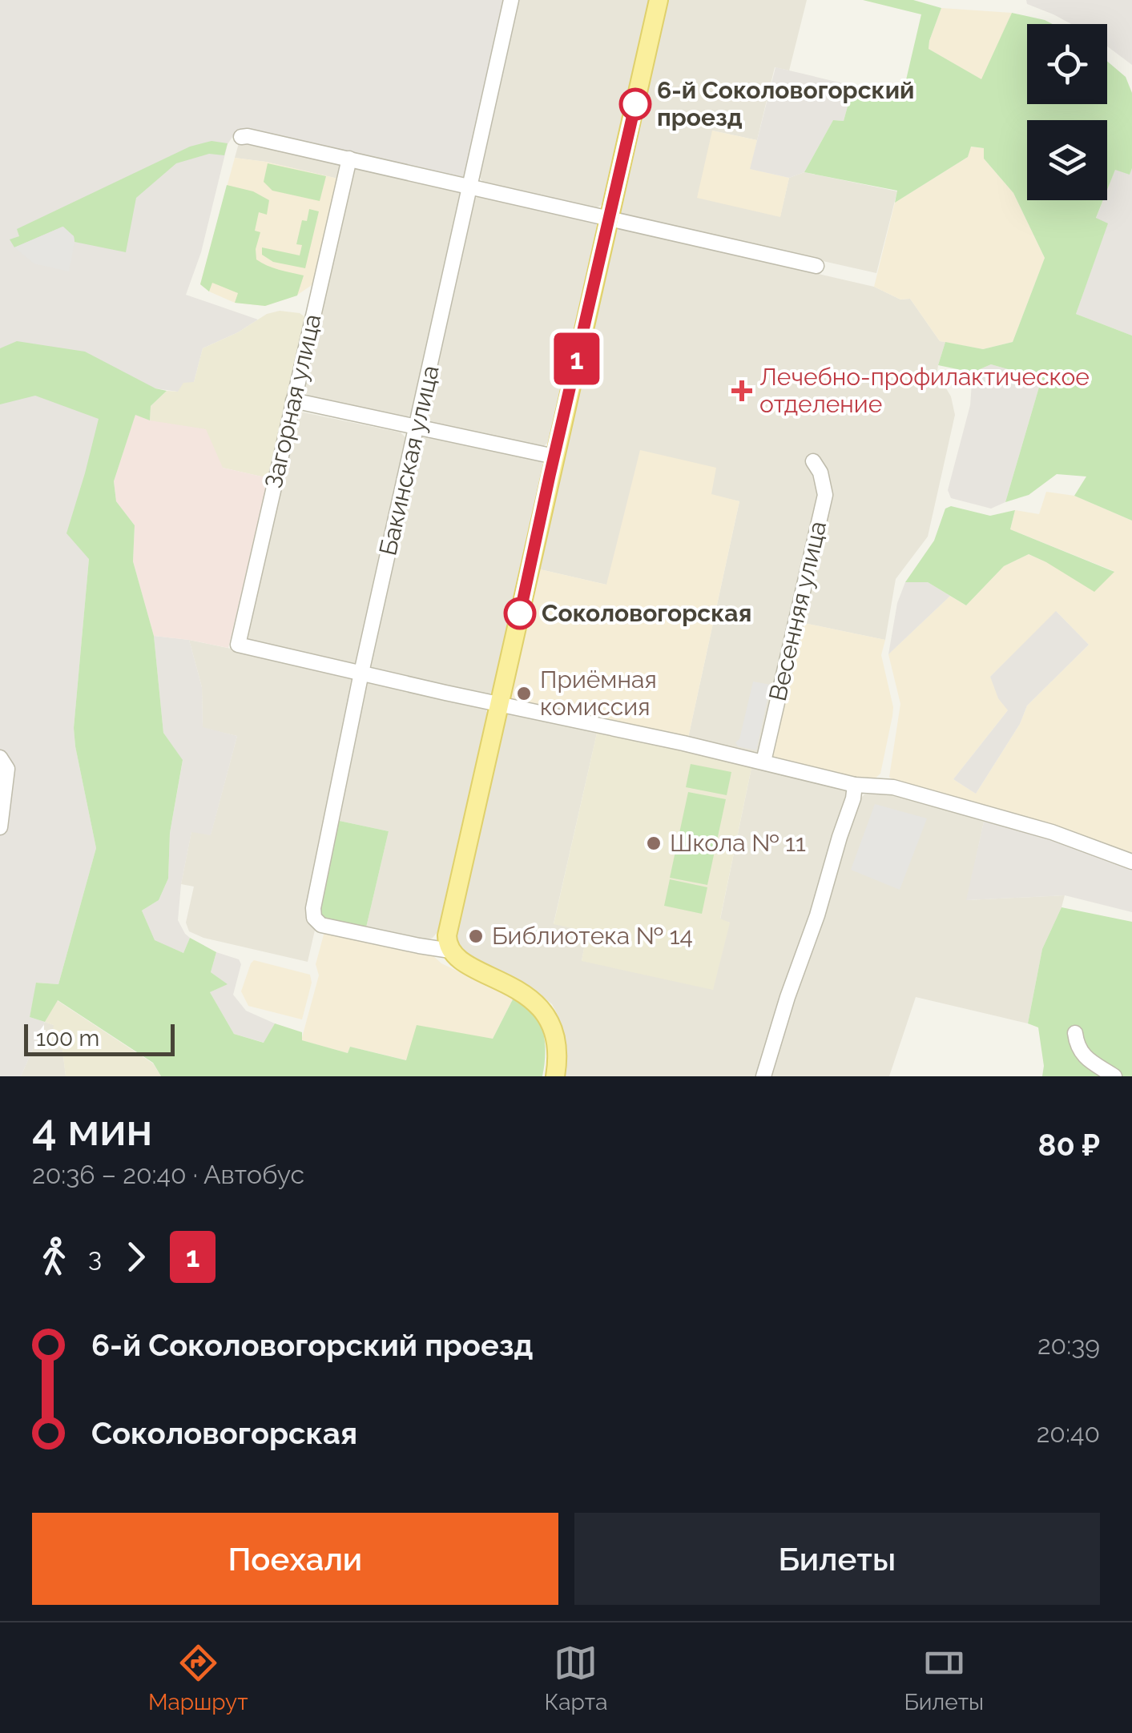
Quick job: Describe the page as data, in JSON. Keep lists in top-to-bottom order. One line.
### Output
{"streets":{"street":["Загорная улица","Бакинская улица","Весенняя улица"]},"crossings":[["Загорная улица","Бакинская улица"]],"places":{"other":["6-й Соколовогорский проезд","Соколовогорская","Приёмная комиссия","Школа № 11","Библиотека № 14"],"health":["Лечебно-профилактическое отделение"]},"lines":["bus line 1"],"scale_bar":"100 m","page":{"on_map":"1","scale":"100 m","heading":["4 мин","20:36 – 20:40 · Автобус","80 ₽"],"legs":["3","1"],"list":[{"name":"6-й Соколовогорский проезд","value":"20:39"},{"name":"Соколовогорская","value":"20:40"}],"buttons":["Поехали","Билеты"],"tabs":["Маршрут","Карта","Билеты"]}}
